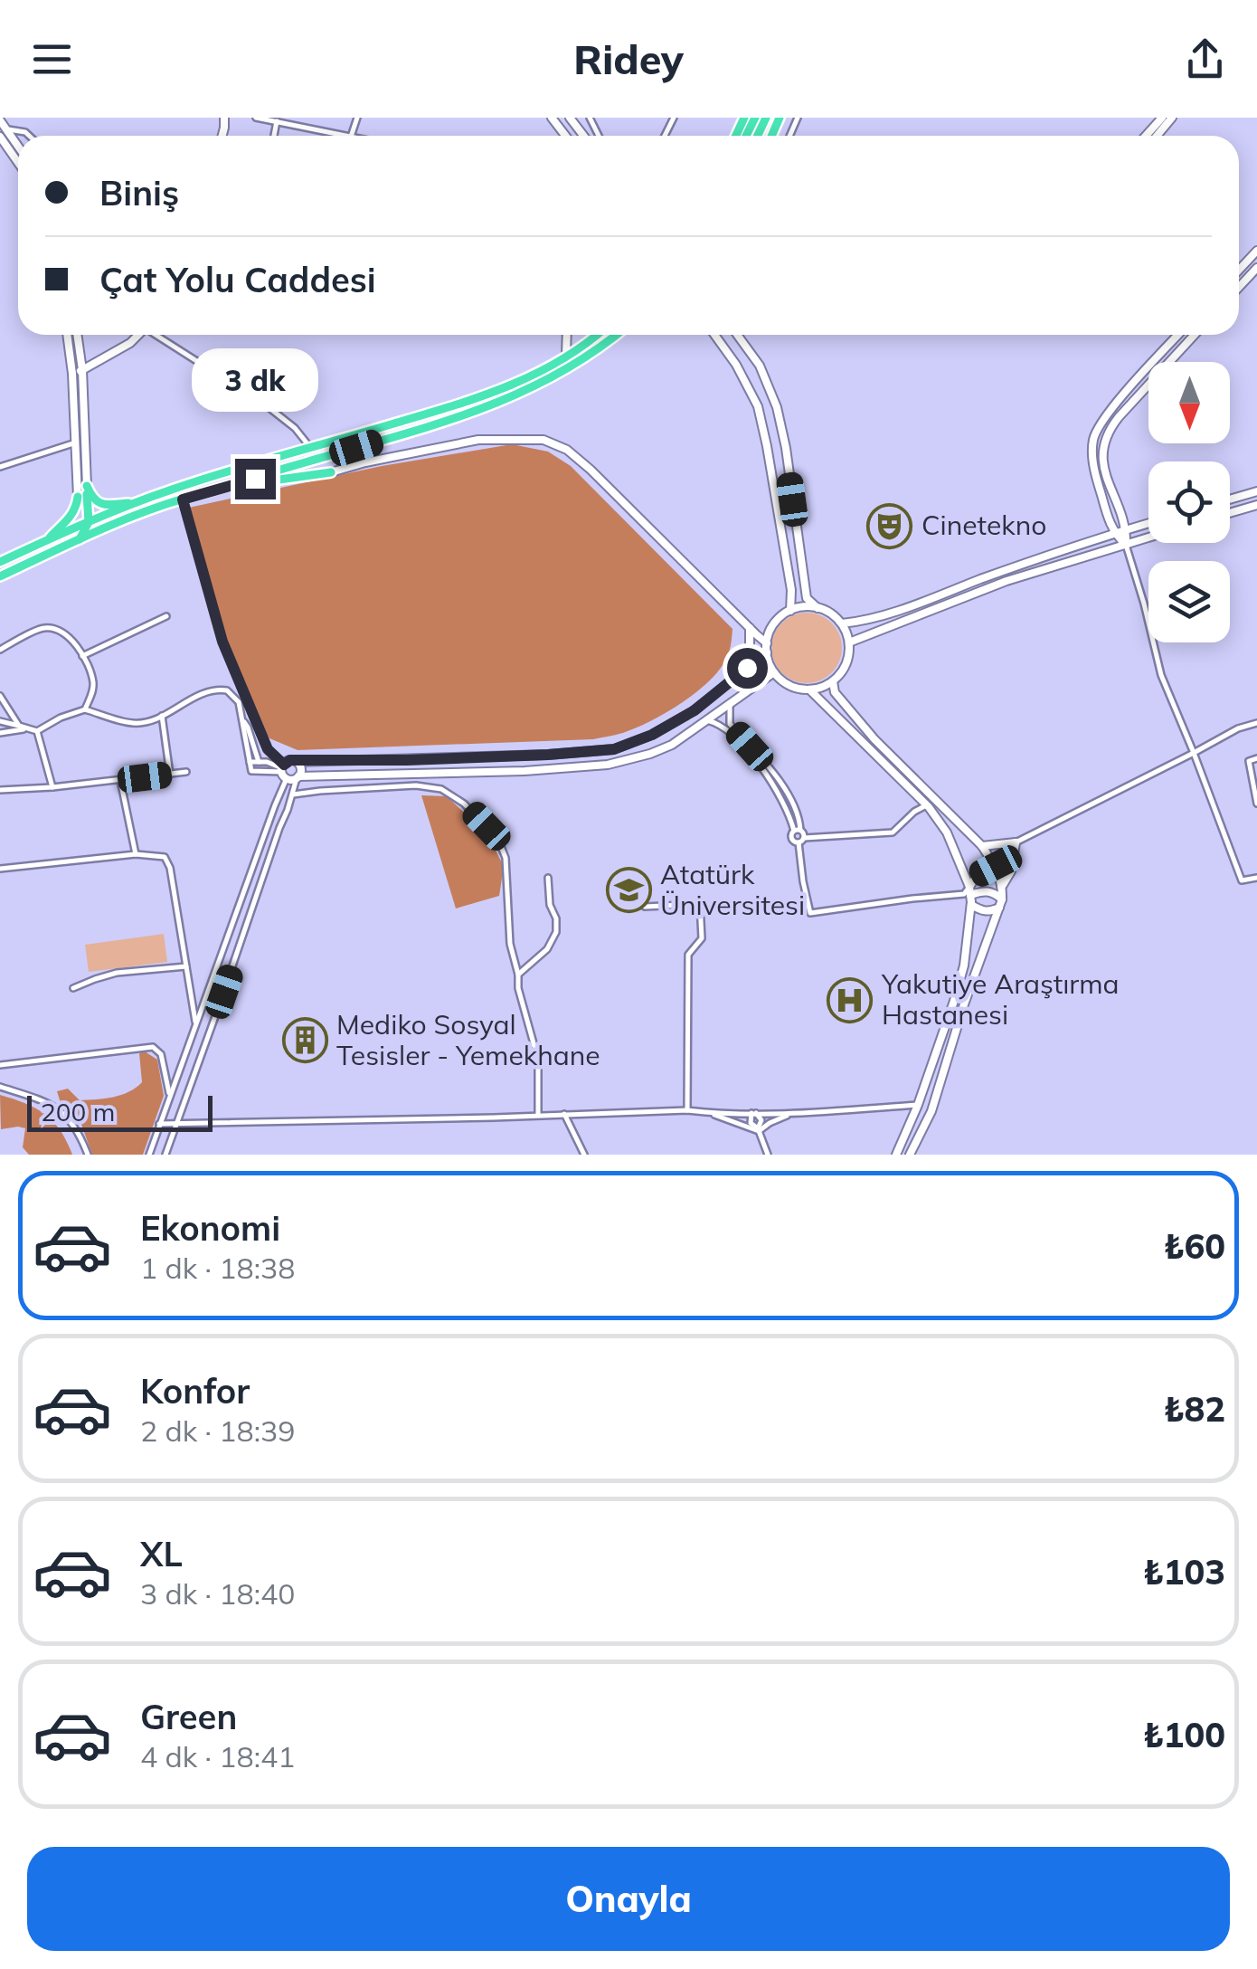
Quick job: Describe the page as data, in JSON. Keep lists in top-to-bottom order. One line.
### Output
{"places":{"theatre":["Cinetekno"],"school or university":["Atatürk Üniversitesi"],"hospital":["Yakutiye Araştırma Hastanesi"],"building":["Mediko Sosyal Tesisler - Yemekhane"]},"scale_bar":"200 m","north":"bottom","page":{"header":"Ridey","banner":["Biniş","Çat Yolu Caddesi"],"bubble":"3 dk","scale":"200 m","list":[{"name":"Ekonomi","note":"1 dk · 18:38","value":"₺60"},{"name":"Konfor","note":"2 dk · 18:39","value":"₺82"},{"name":"XL","note":"3 dk · 18:40","value":"₺103"},{"name":"Green","note":"4 dk · 18:41","value":"₺100"}],"buttons":"Onayla"}}
